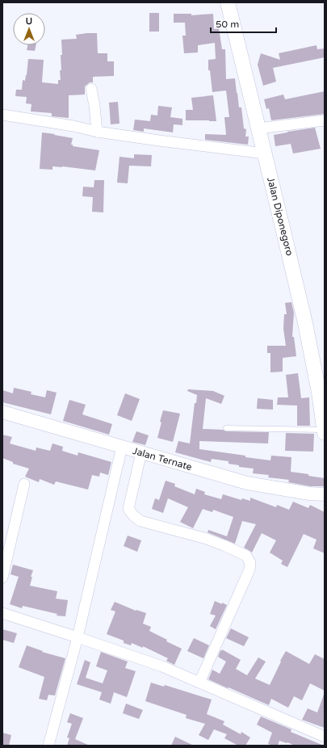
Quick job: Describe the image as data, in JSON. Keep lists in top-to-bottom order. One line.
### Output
{"streets":{"main road":["Jalan Diponegoro"],"street":["Jalan Ternate"]},"scale_bar":"50 m","north":"top"}
